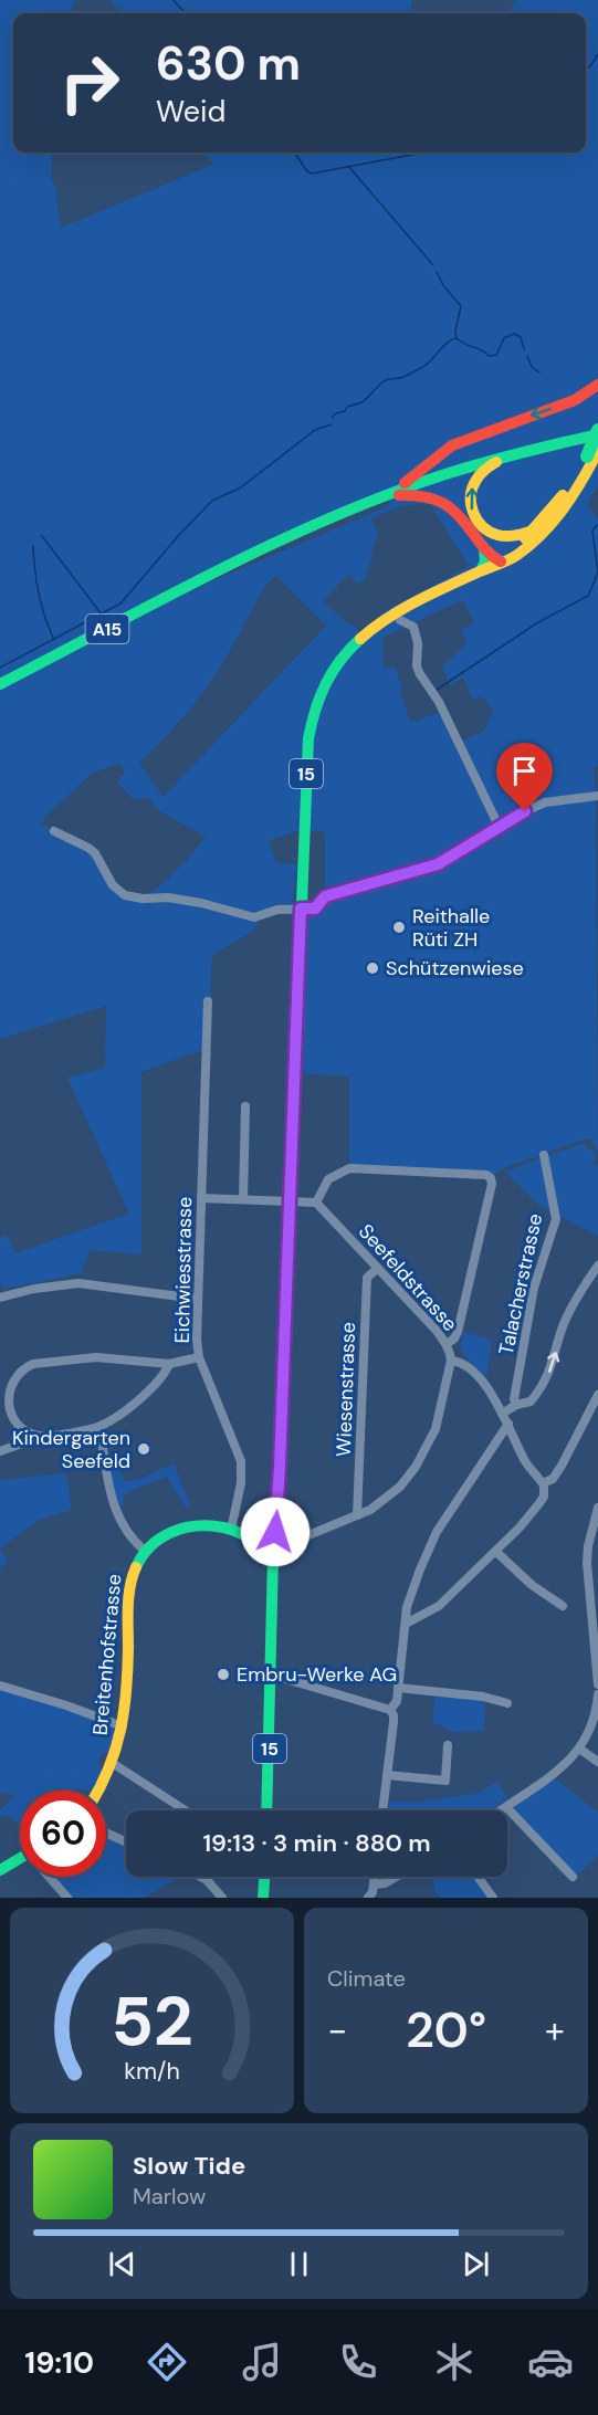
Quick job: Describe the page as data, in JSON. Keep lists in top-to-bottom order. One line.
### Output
{"streets":{"main road":["A15","15","Breitenhofstrasse"],"street":["Eichwiesstrasse","Seefeldstrasse","Talacherstrasse","Wiesenstrasse"]},"crossings":[["A15","15"],["Seefeldstrasse","Wiesenstrasse"]],"places":["Reithalle Rüti ZH","Schützenwiese","Kindergarten Seefeld","Embru-Werke AG"],"page":{"turn":["630 m","Weid"],"limit":"60","trip":"19:13 · 3 min · 880 m","tile":"Climate","heat":["−","20°","+"],"song":["Slow Tide","Marlow"],"tabs":"19:10","gauge":["52","km/h"]}}
